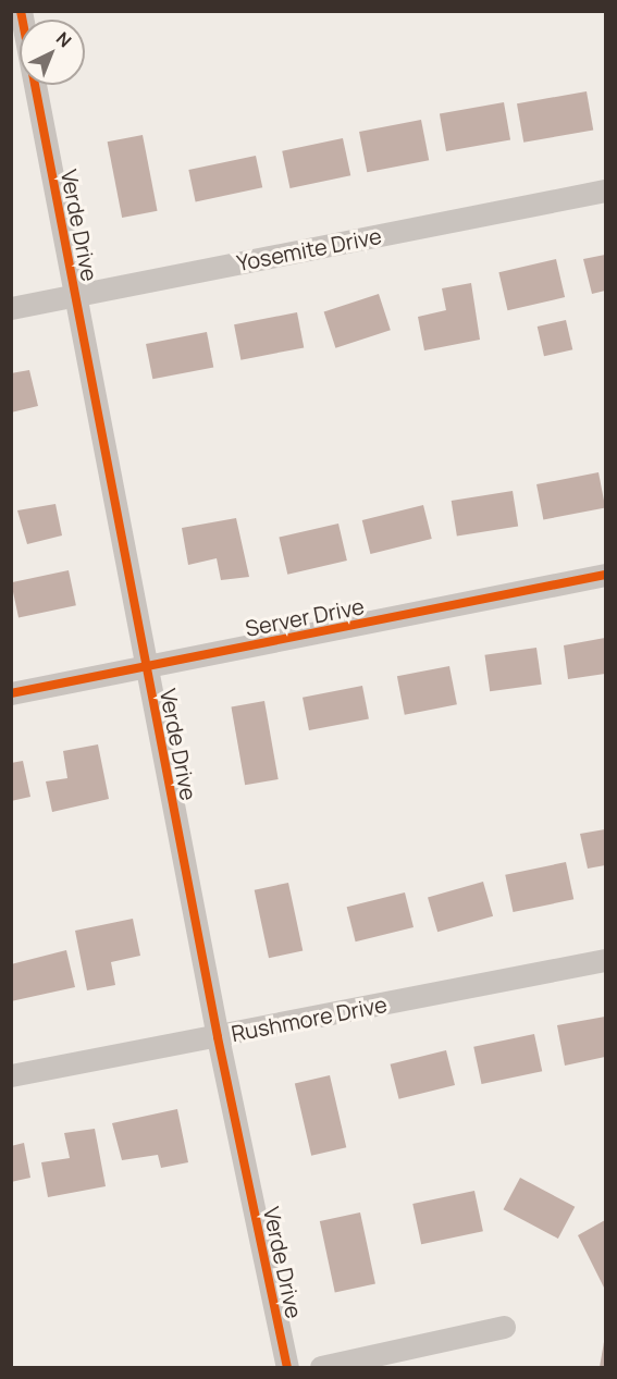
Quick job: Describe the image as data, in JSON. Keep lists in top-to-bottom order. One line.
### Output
{"streets":{"street":["Verde Drive","Yosemite Drive","Server Drive","Rushmore Drive"]},"crossings":[["Verde Drive","Yosemite Drive"],["Verde Drive","Server Drive"],["Verde Drive","Rushmore Drive"]],"north":"top right"}
